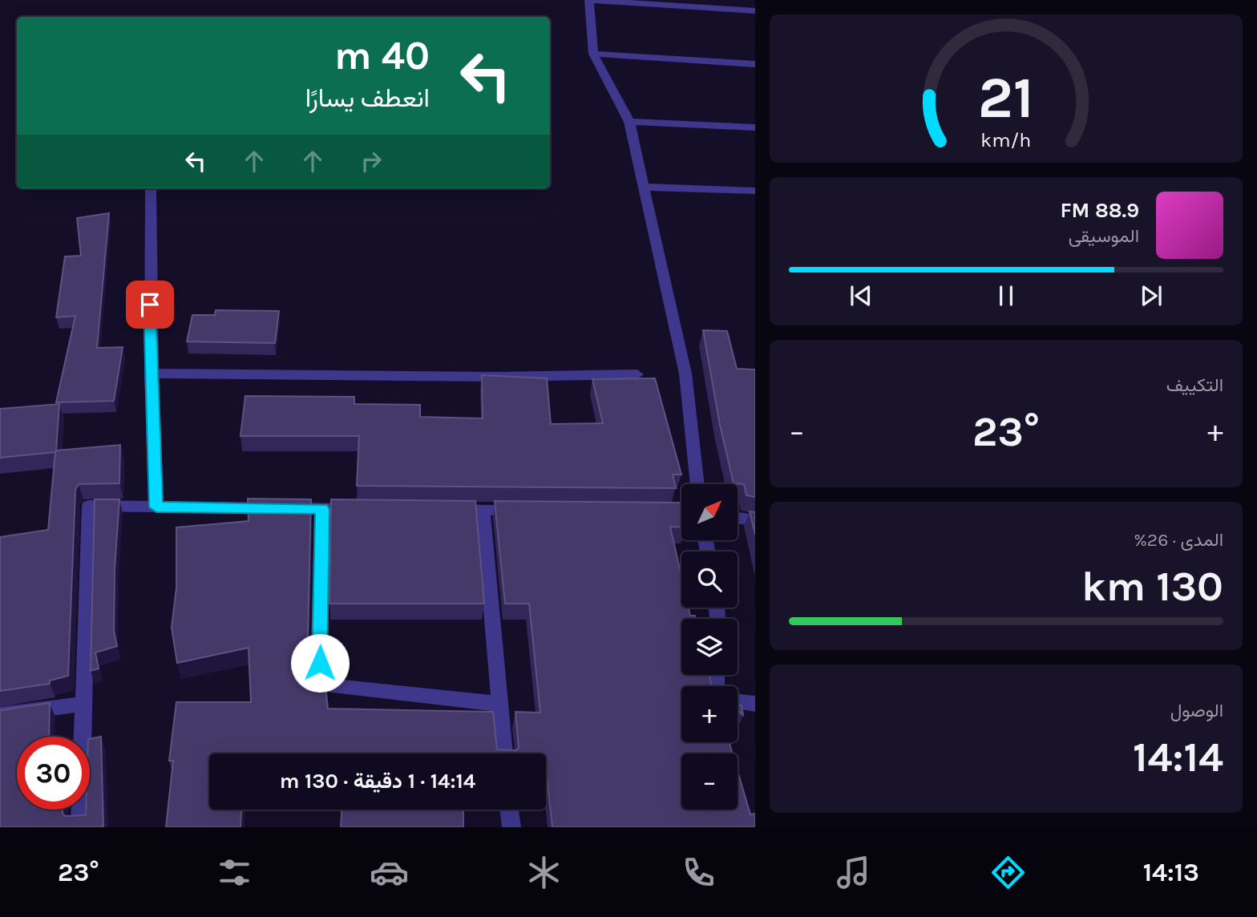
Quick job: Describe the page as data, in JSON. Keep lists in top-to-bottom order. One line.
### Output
{"north":"top right","page":{"turn":["40 m","انعطف يسارًا"],"song":["88.9 FM","الموسيقى"],"tile":["التكييف",["المدى · 26%","130 km"],["الوصول","14:14"]],"heat":["−","23°","+"],"map_buttons":["+","−"],"limit":"30","trip":"14:14 · 1 دقيقة · 130 m","tabs":["14:13","23°"],"gauge":["21","km/h"]}}
